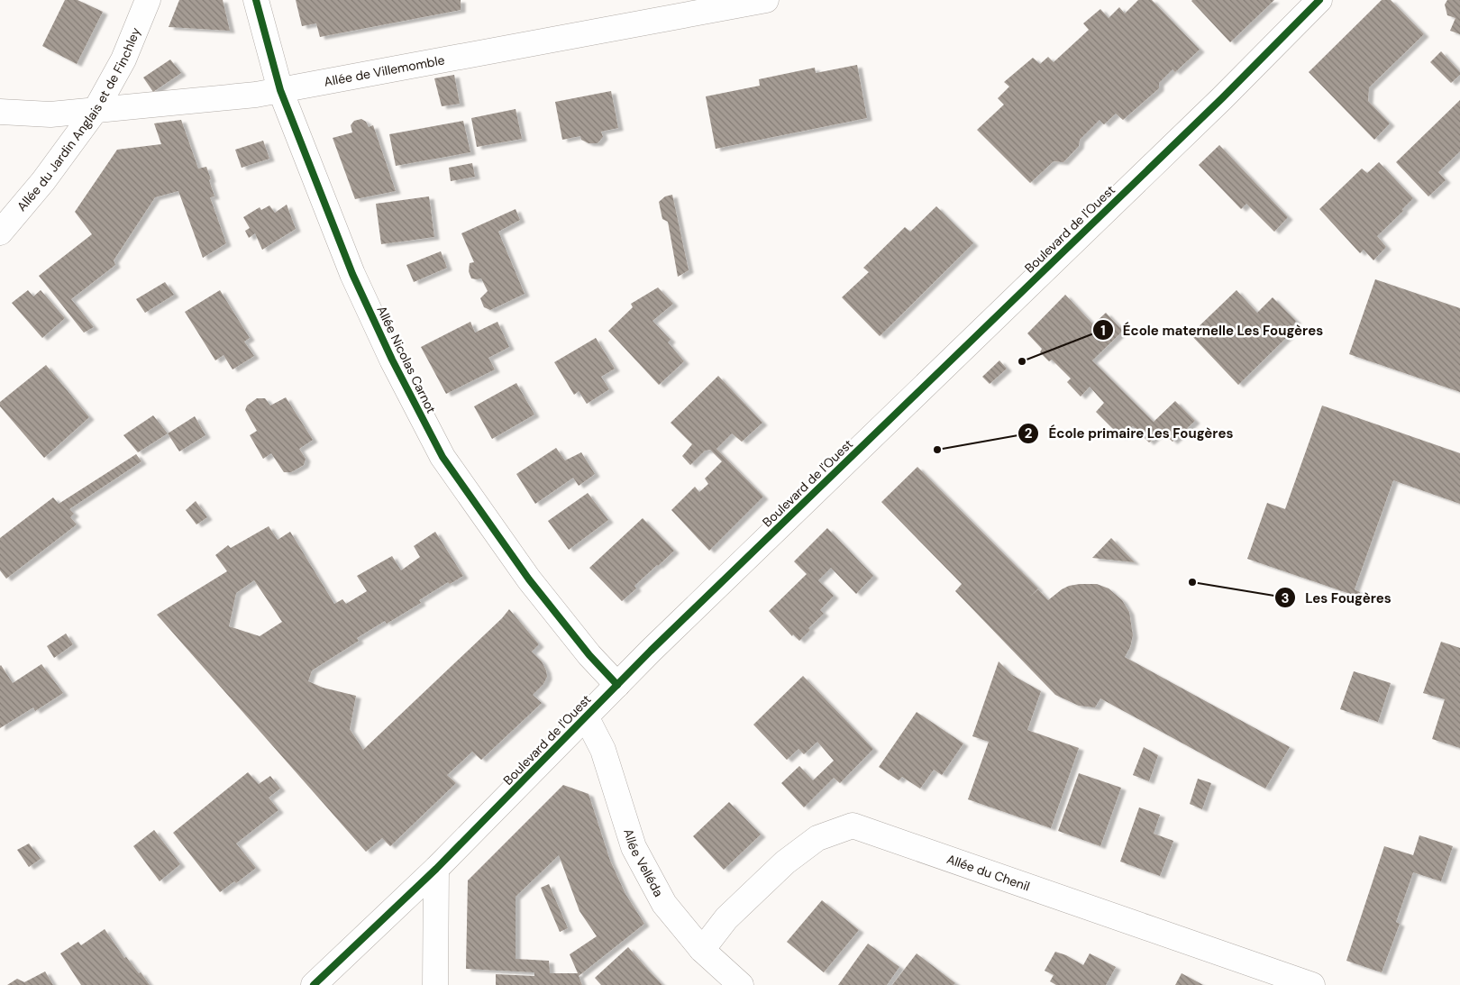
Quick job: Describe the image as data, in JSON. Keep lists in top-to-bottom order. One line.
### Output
{"streets":{"street":["Allée de Villemomble","Allée du Jardin Anglais et de Finchley","Boulevard de l'Ouest","Allée Nicolas Carnot","Allée Velléda","Allée du Chenil"]},"crossings":[["Allée de Villemomble","Allée du Jardin Anglais et de Finchley"],["Allée de Villemomble","Allée Nicolas Carnot"],["Boulevard de l'Ouest","Allée Nicolas Carnot"],["Boulevard de l'Ouest","Allée Velléda"],["Allée Velléda","Allée du Chenil"]],"places":["École maternelle Les Fougères","École primaire Les Fougères","Les Fougères"]}
